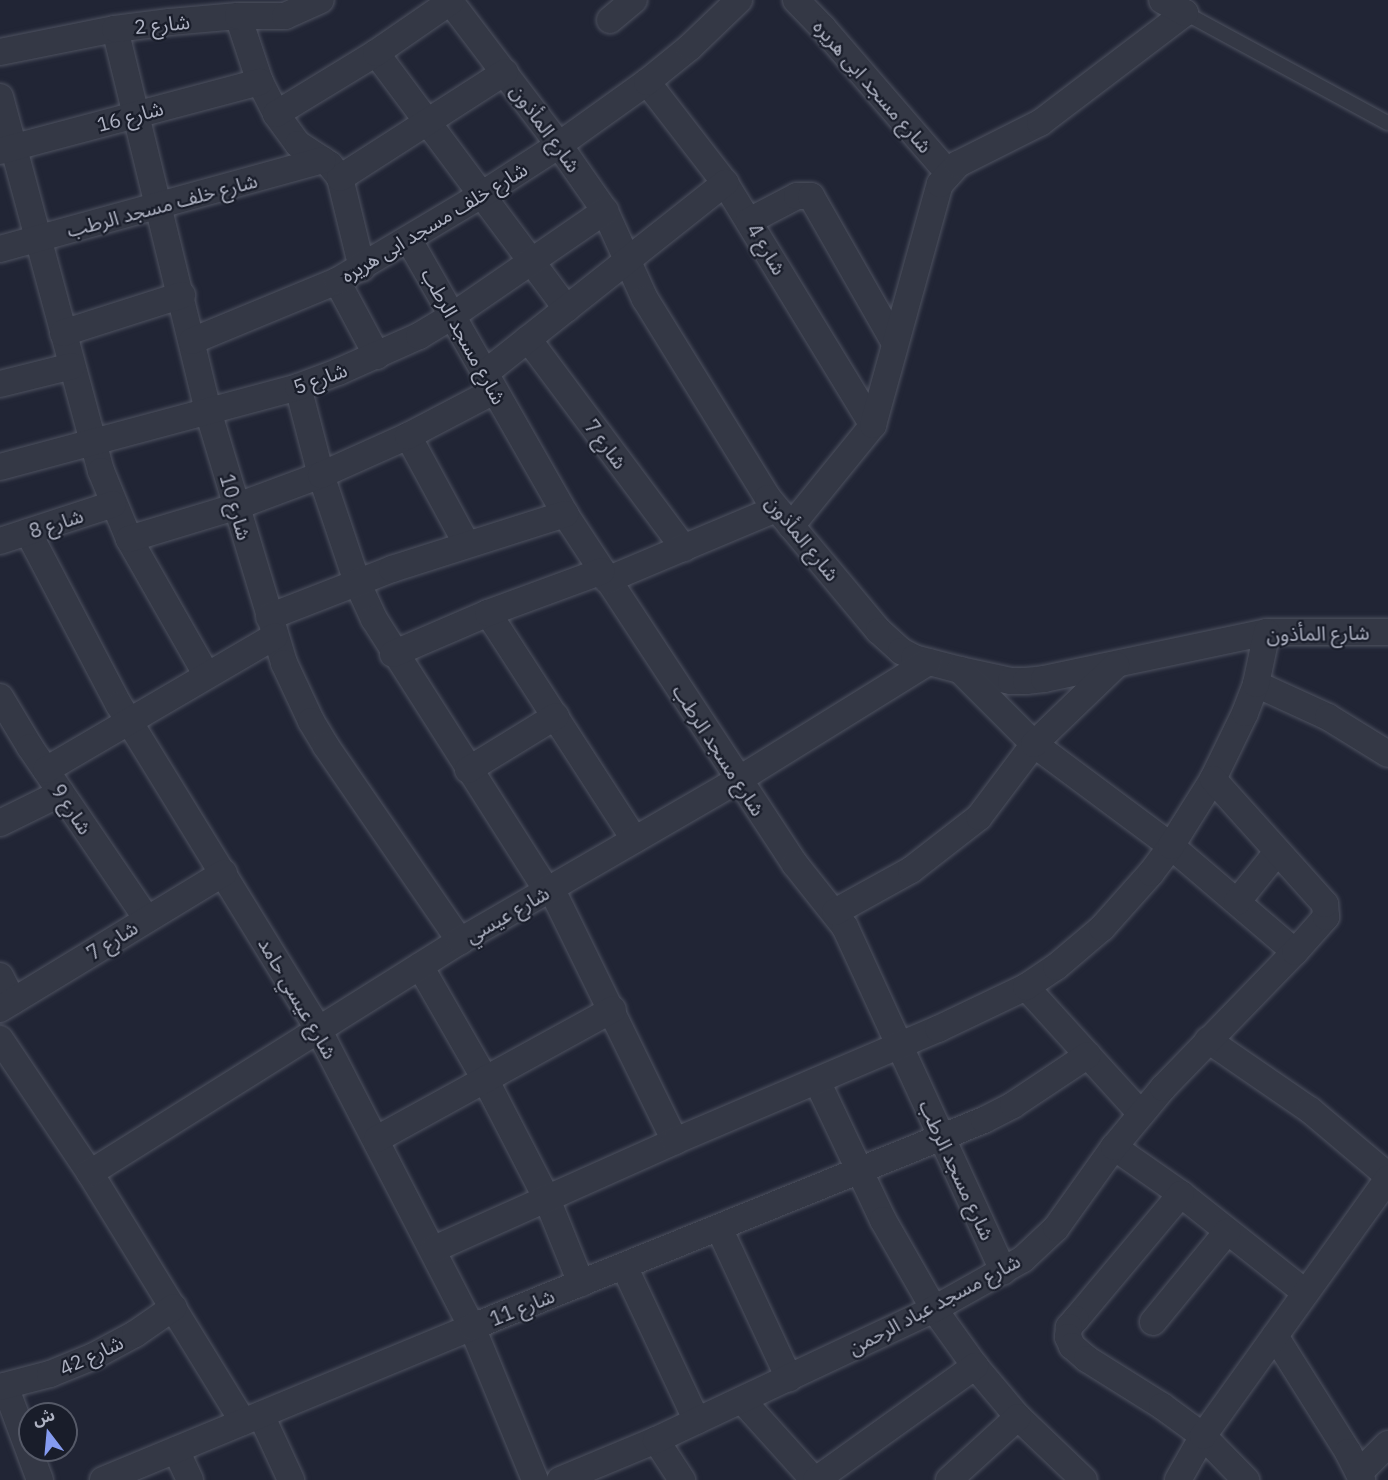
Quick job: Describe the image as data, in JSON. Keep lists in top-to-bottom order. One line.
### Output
{"streets":{"street":["شارع 2","شارع مسجد ابى هريره","شارع 16","شارع المأذون","شارع خلف مسجد الرطب","شارع خلف مسجد ابى هريره","شارع 4","شارع مسجد الرطب","شارع 5","شارع 7","شارع 10","شارع 8","شارع 9","شارع عيسي","شارع عيسي حامد","شارع مسجد عباد الرحمن","شارع 11","شارع 42"]},"crossings":[["شارع 2","شارع 10"],["شارع 16","شارع 10"],["شارع المأذون","شارع خلف مسجد الرطب"],["شارع المأذون","شارع خلف مسجد ابى هريره"],["شارع المأذون","شارع 5"],["شارع المأذون","شارع عيسي"],["شارع خلف مسجد الرطب","شارع 10"],["شارع خلف مسجد ابى هريره","شارع 4"],["شارع خلف مسجد ابى هريره","شارع مسجد الرطب"],["شارع خلف مسجد ابى هريره","شارع 10"],["شارع مسجد الرطب","شارع 5"],["شارع مسجد الرطب","شارع عيسي"],["شارع مسجد الرطب","شارع مسجد عباد الرحمن"],["شارع مسجد الرطب","شارع 11"],["شارع 5","شارع 10"],["شارع 7","شارع 9"],["شارع 7","شارع عيسي حامد"],["شارع 10","شارع عيسي"],["شارع 8","شارع عيسي حامد"],["شارع عيسي","شارع عيسي حامد"],["شارع عيسي حامد","شارع 11"]],"north":"top"}
